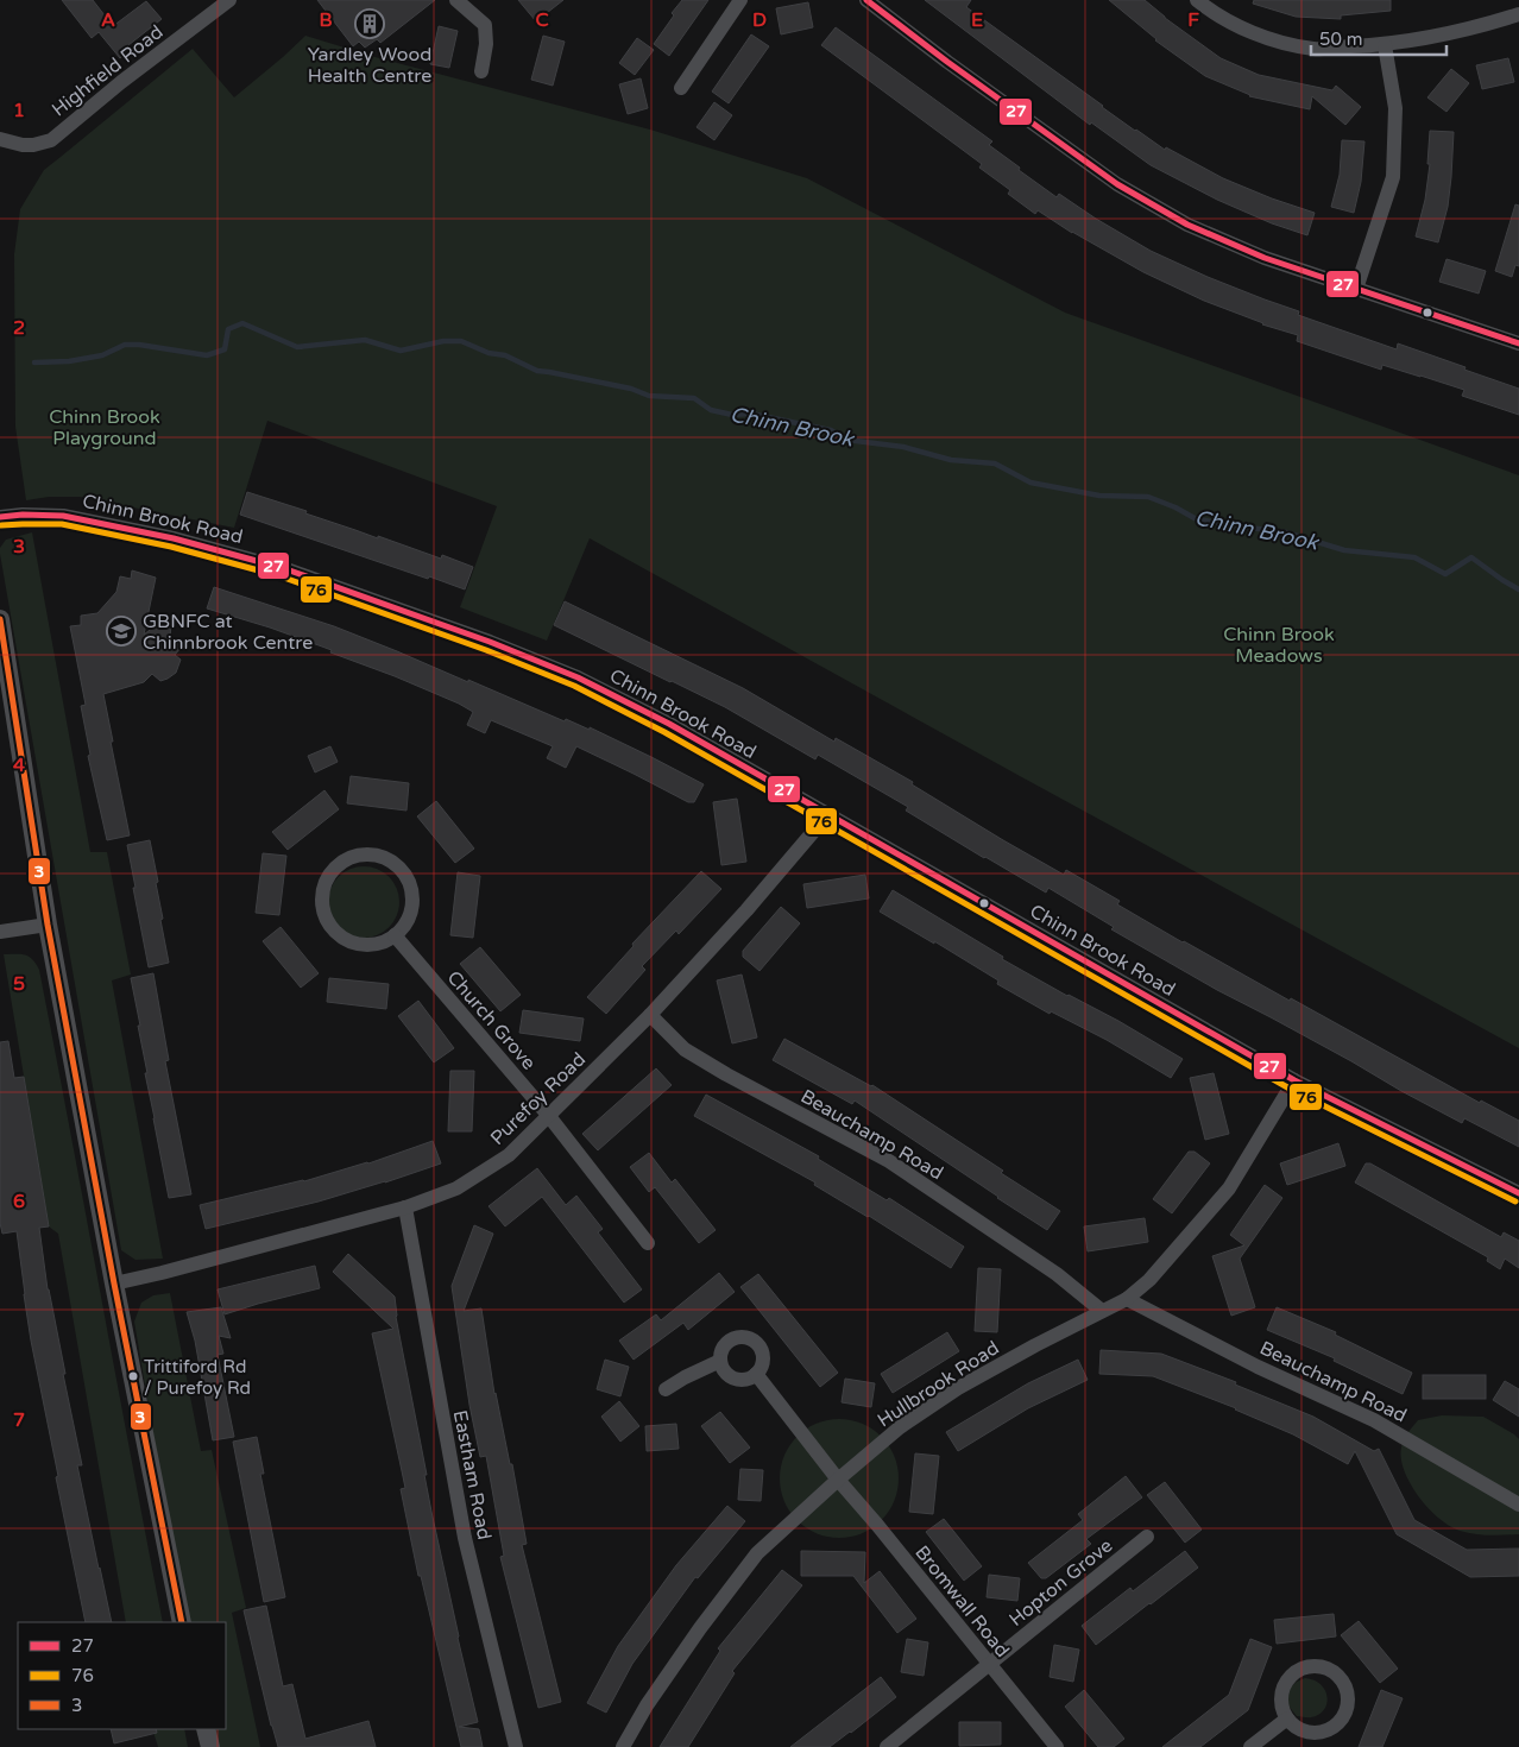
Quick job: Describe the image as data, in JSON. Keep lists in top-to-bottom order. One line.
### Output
{"streets":{"street":["Highfield Road","Chinn Brook Road","Church Grove","Purefoy Road","Beauchamp Road","Hullbrook Road","Eastham Road","Hopton Grove","Bromwall Road"]},"crossings":[["Chinn Brook Road","Purefoy Road"],["Chinn Brook Road","Hullbrook Road"],["Church Grove","Purefoy Road"],["Purefoy Road","Beauchamp Road"],["Purefoy Road","Eastham Road"],["Beauchamp Road","Hullbrook Road"],["Hullbrook Road","Bromwall Road"],["Hopton Grove","Bromwall Road"]],"water":["Chinn Brook"],"parks":["Chinn Brook Playground","Chinn Brook Meadows"],"places":{"building":["Yardley Wood Health Centre"],"school or university":["GBNFC at Chinnbrook Centre"],"other":["Trittiford Rd / Purefoy Rd"]},"lines":["transit line 27","transit line 76","transit line 3"],"legend":["27","76","3"],"scale_bar":"50 m","grid":{"columns":["A","B","C","D","E","F"],"rows":["1","2","3","4","5","6","7"]}}
